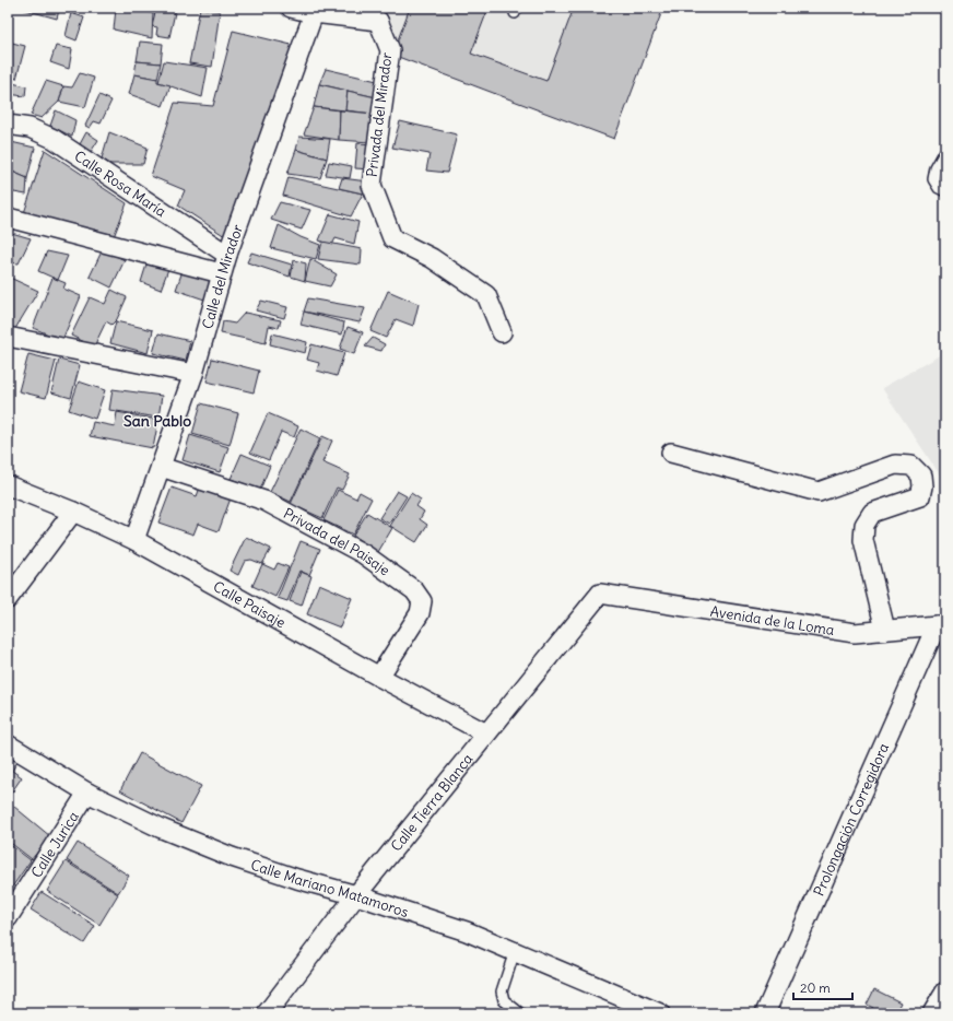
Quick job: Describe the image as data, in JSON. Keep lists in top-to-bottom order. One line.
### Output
{"streets":{"street":["Privada del Mirador","Calle Rosa María","Calle del Mirador","Privada del Paisaje","Calle Paisaje","Avenida de la Loma","Calle Tierra Blanca","Prolongación Corregidora","Calle Jurica","Calle Mariano Matamoros"]},"crossings":[["Calle Rosa María","Calle del Mirador"],["Calle del Mirador","Privada del Paisaje"],["Calle del Mirador","Calle Paisaje"],["Privada del Paisaje","Calle Paisaje"],["Calle Paisaje","Calle Tierra Blanca"],["Avenida de la Loma","Calle Tierra Blanca"],["Avenida de la Loma","Prolongación Corregidora"],["Calle Tierra Blanca","Calle Mariano Matamoros"],["Calle Jurica","Calle Mariano Matamoros"]],"districts":["San Pablo"],"scale_bar":"20 m"}
